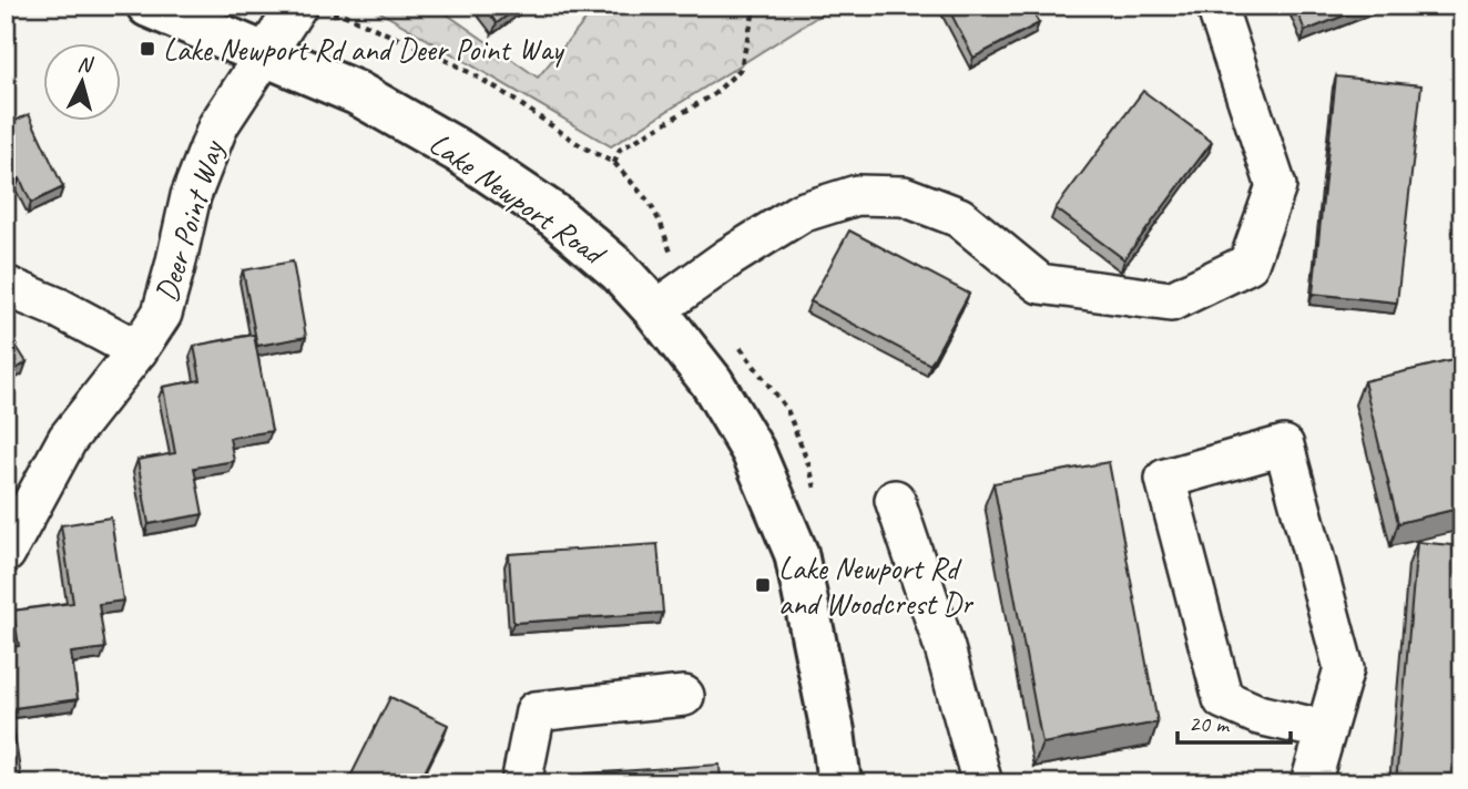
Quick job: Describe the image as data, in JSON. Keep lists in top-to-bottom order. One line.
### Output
{"streets":{"street":["Lake Newport Road","Deer Point Way"]},"crossings":[["Lake Newport Road","Deer Point Way"]],"places":{"transit":["Lake Newport Rd and Deer Point Way","Lake Newport Rd and Woodcrest Dr"]},"scale_bar":"20 m","north":"top"}
